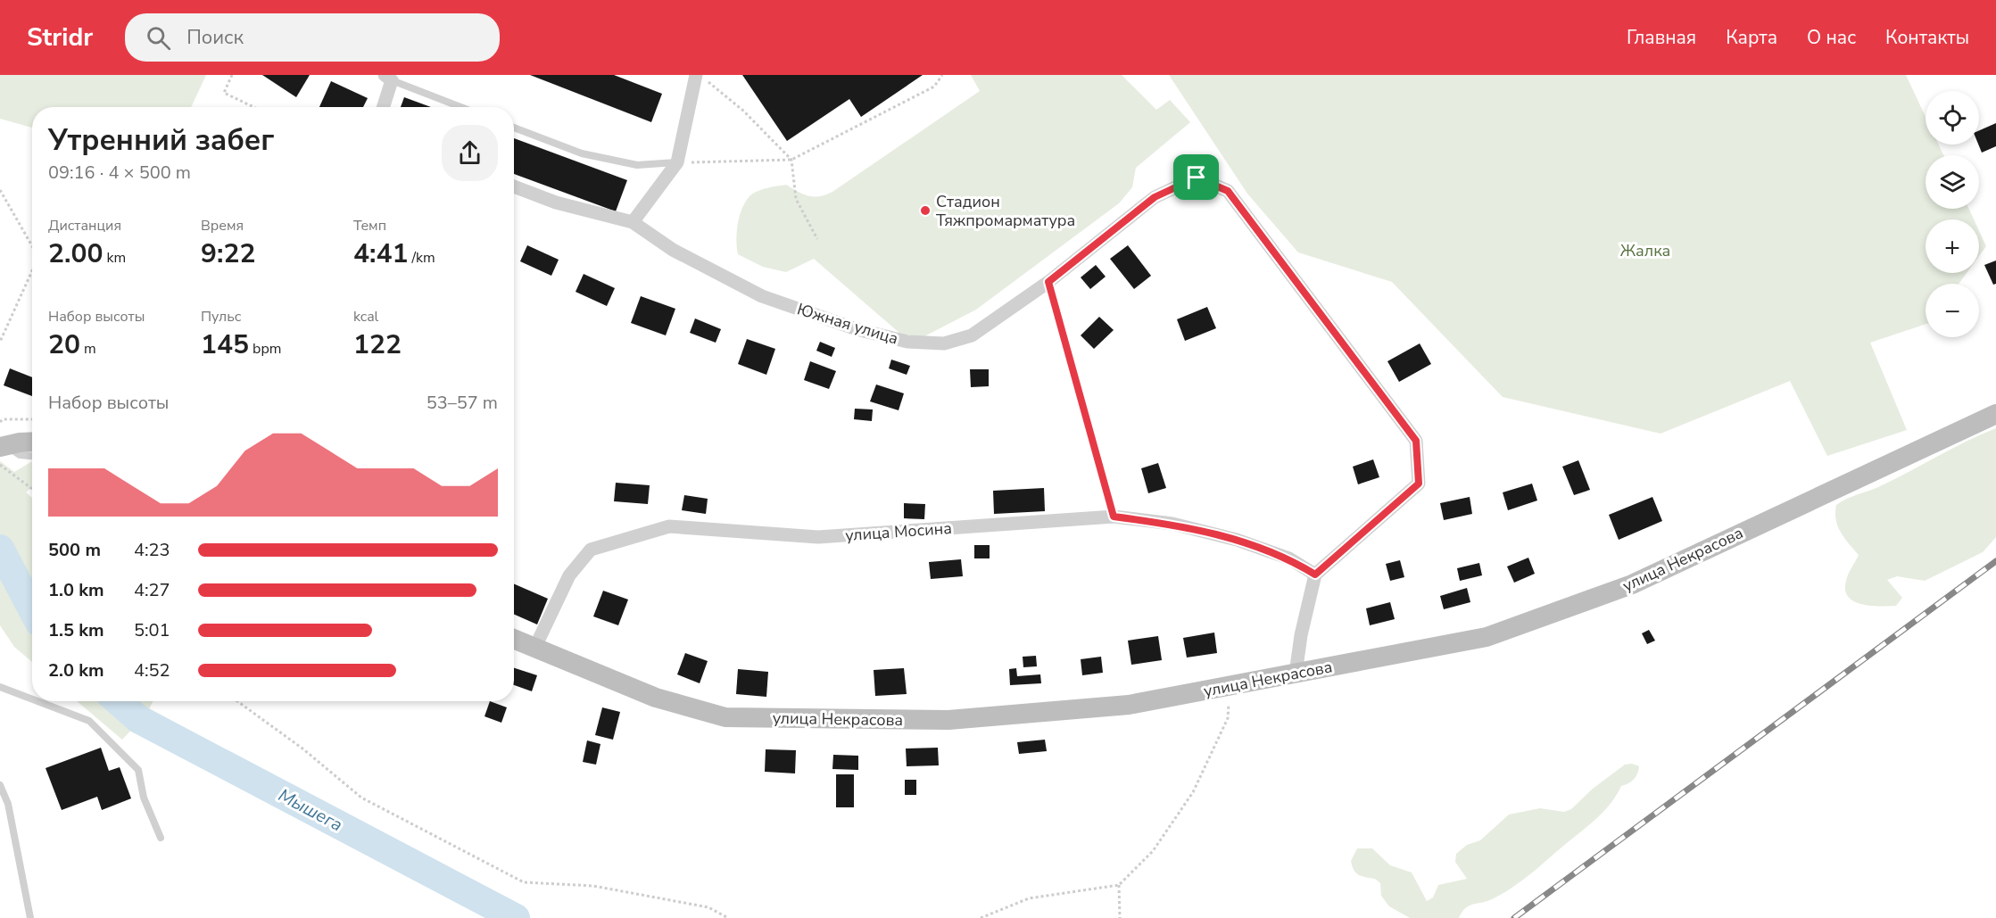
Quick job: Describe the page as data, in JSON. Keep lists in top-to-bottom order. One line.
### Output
{"streets":{"main road":["улица Некрасова"],"street":["Южная улица","улица Мосина"]},"crossings":[["Южная улица","улица Мосина"],["улица Мосина","улица Некрасова"]],"water":["Мышега"],"parks":["Жалка"],"places":["Стадион Тяжпромарматура"],"page":{"header":"Stridr","search":"Поиск","nav":["Главная","Карта","О нас","Контакты"],"map_buttons":["+","−"],"heading":["Утренний забег","09:16 · 4 × 500 m"],"stats":[["Дистанция","2.00 km"],["Время","9:22"],["Темп","4:41 /km"],["Набор высоты","20 m"],["Пульс","145 bpm"],["kcal","122"]],"chart":["Набор высоты","53–57 m"],"list":[{"name":"500 m","note":"4:23"},{"name":"1.0 km","note":"4:27"},{"name":"1.5 km","note":"5:01"},{"name":"2.0 km","note":"4:52"}]}}
